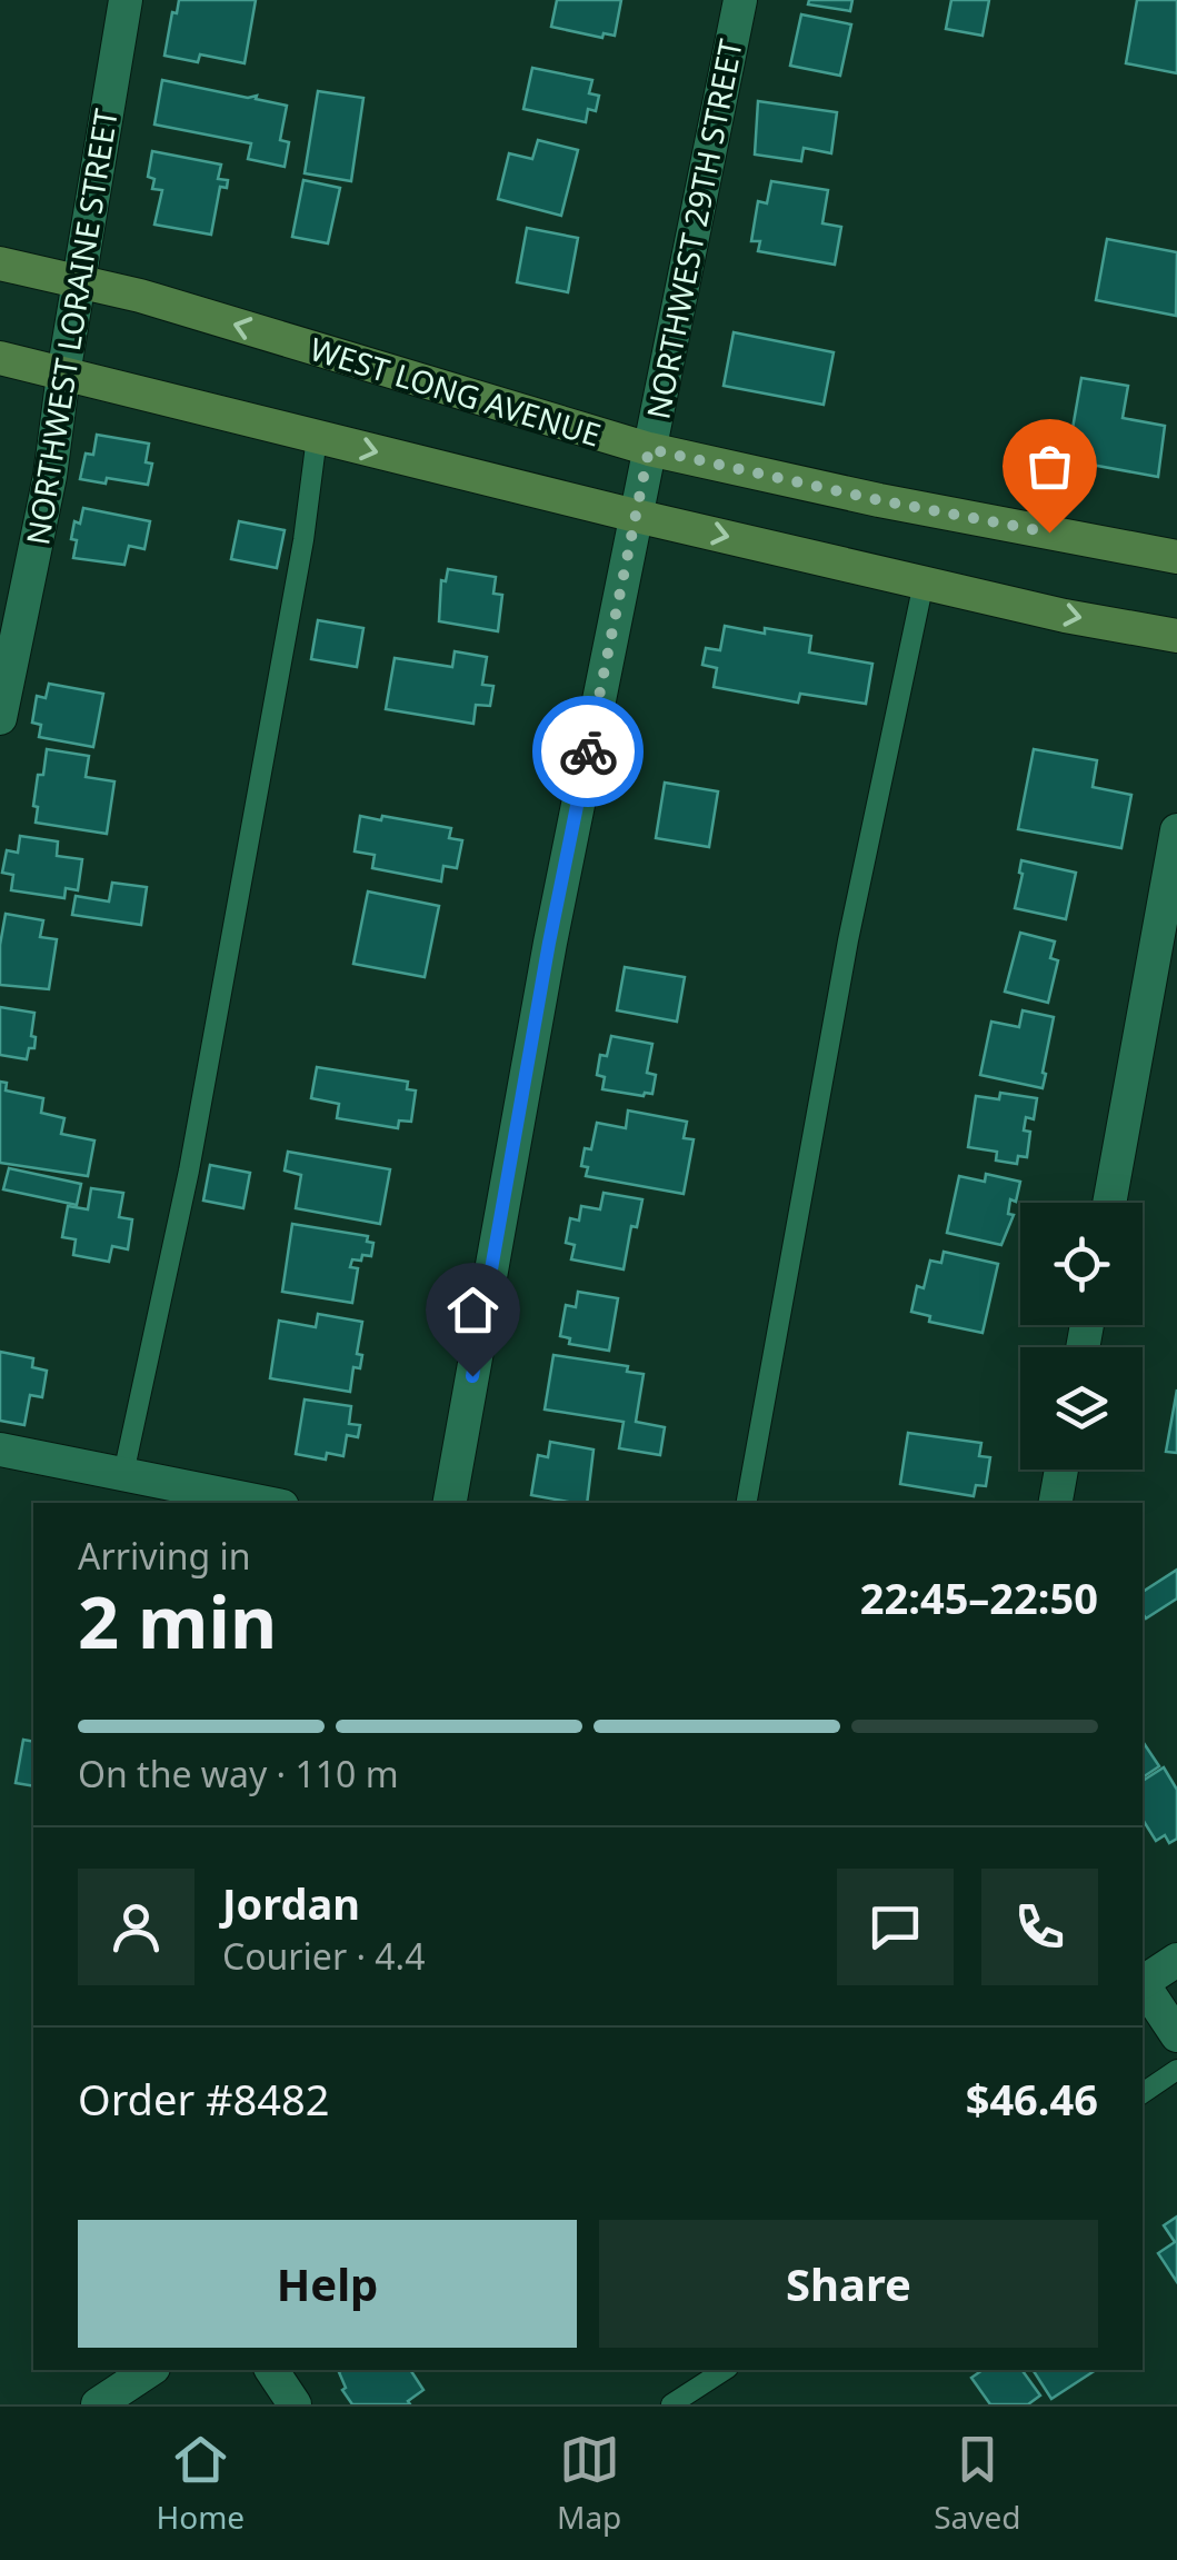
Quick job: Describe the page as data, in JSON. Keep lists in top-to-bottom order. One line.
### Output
{"streets":{"main road":["WEST LONG AVENUE"],"street":["NORTHWEST 29TH STREET","NORTHWEST LORAINE STREET"]},"crossings":[["NORTHWEST 29TH STREET","WEST LONG AVENUE"],["NORTHWEST LORAINE STREET","WEST LONG AVENUE"]],"page":{"heading":["2 min","Arriving in","22:45–22:50"],"panel":["Jordan","Courier · 4.4","Order #8482","$46.46"],"bar":"On the way · 110 m","buttons":["Help","Share"],"tabs":["Home","Map","Saved"]}}
